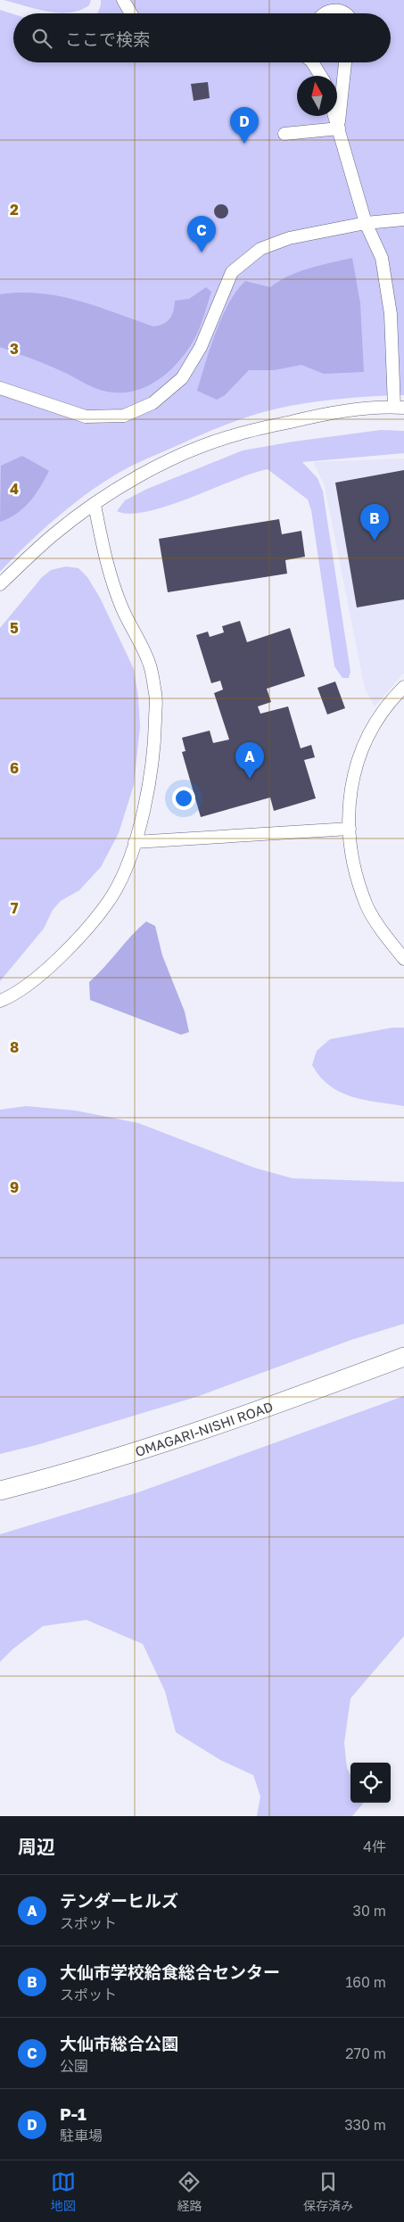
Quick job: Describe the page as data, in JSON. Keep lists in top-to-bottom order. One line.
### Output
{"streets":{"highway":["OMAGARI-NISHI ROAD"]},"north":"top","page":{"search":"ここで検索","pins":["D","C","B","A"],"heading":["周辺","4件"],"list":[{"mark":"A","name":"テンダーヒルズ","note":"スポット","value":"30 m"},{"mark":"B","name":"大仙市学校給食総合センター","note":"スポット","value":"160 m"},{"mark":"C","name":"大仙市総合公園","note":"公園","value":"270 m"},{"mark":"D","name":"P-1","note":"駐車場","value":"330 m"}],"nav":["地図","経路","保存済み"]},"grid":{"rows":["2","3","4","5","6","7","8","9"]}}
